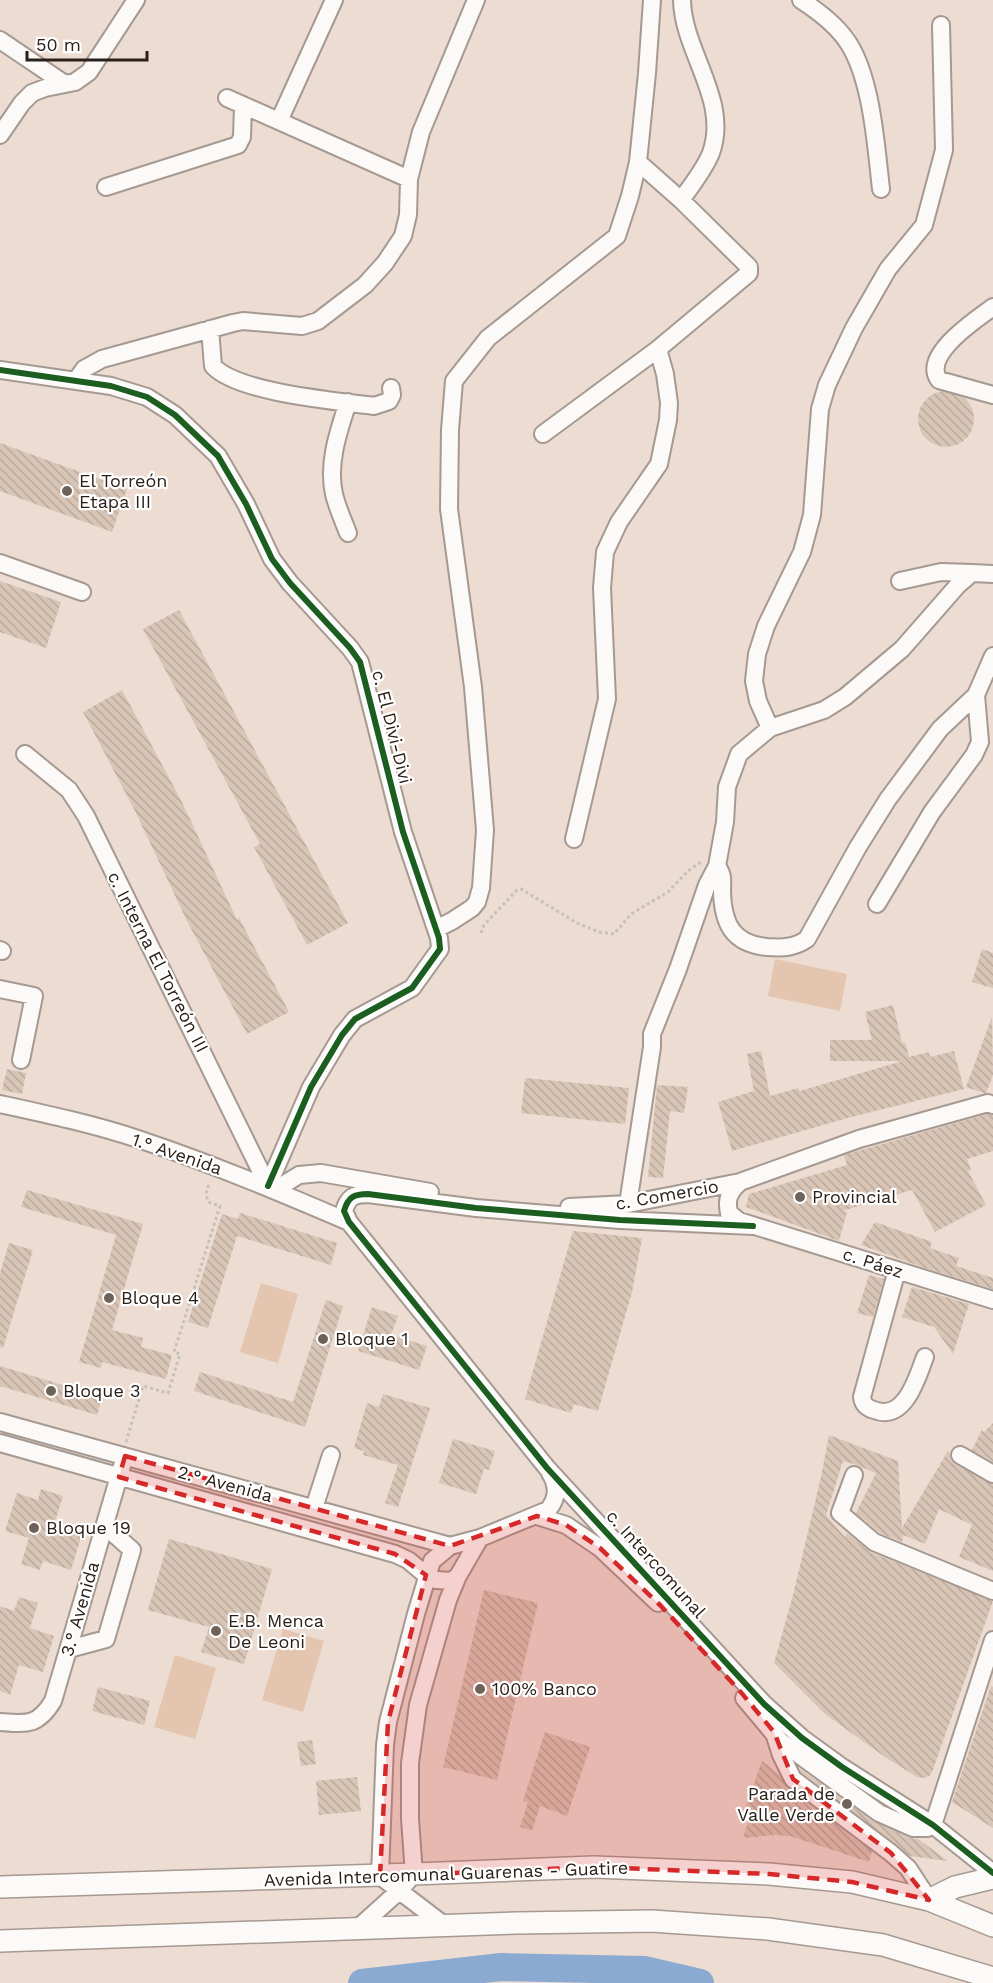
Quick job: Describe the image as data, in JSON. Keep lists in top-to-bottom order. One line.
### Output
{"streets":{"main road":["Avenida Intercomunal Guarenas - Guatire"],"street":["c. El Divi-Divi","c. Interna El Torreón III","1.° Avenida","c. Comercio","c. Páez","2.° Avenida","c. Intercomunal","3.° Avenida"]},"crossings":[["c. El Divi-Divi","c. Interna El Torreón III"],["c. El Divi-Divi","1.° Avenida"],["c. El Divi-Divi","c. Comercio"],["c. Interna El Torreón III","1.° Avenida"],["c. Interna El Torreón III","c. Comercio"],["1.° Avenida","c. Comercio"],["1.° Avenida","c. Intercomunal"],["c. Comercio","c. Páez"],["2.° Avenida","3.° Avenida"]],"places":["El Torreón Etapa III","Provincial","Bloque 4","Bloque 1","Bloque 3","Bloque 19","E.B. Menca De Leoni","100% Banco","Parada de Valle Verde"],"scale_bar":"50 m"}
